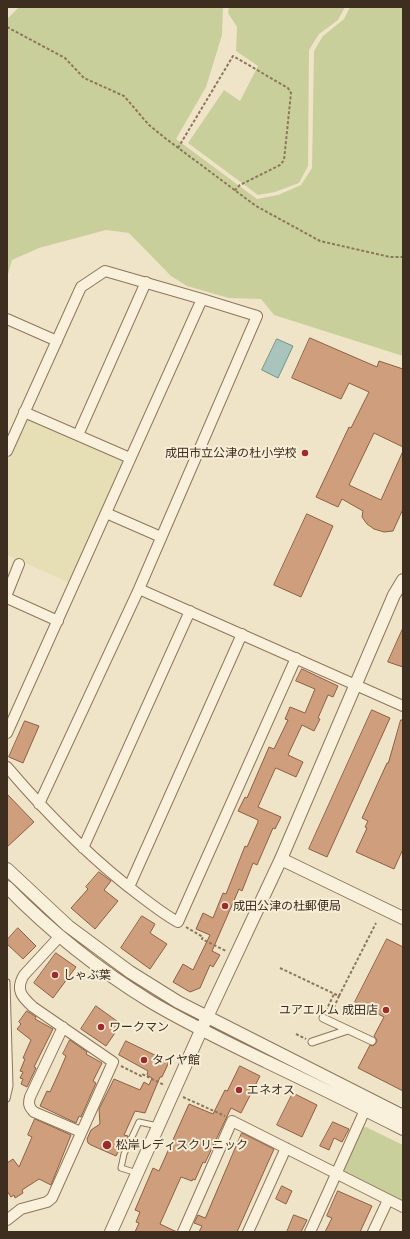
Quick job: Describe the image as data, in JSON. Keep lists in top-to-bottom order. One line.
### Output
{"places":["成田市立公津の杜小学校","成田公津の杜郵便局","しゃぶ葉","ユアエルム 成田店","ワークマン","タイヤ館","エネオス","松岸レディスクリニック"]}
